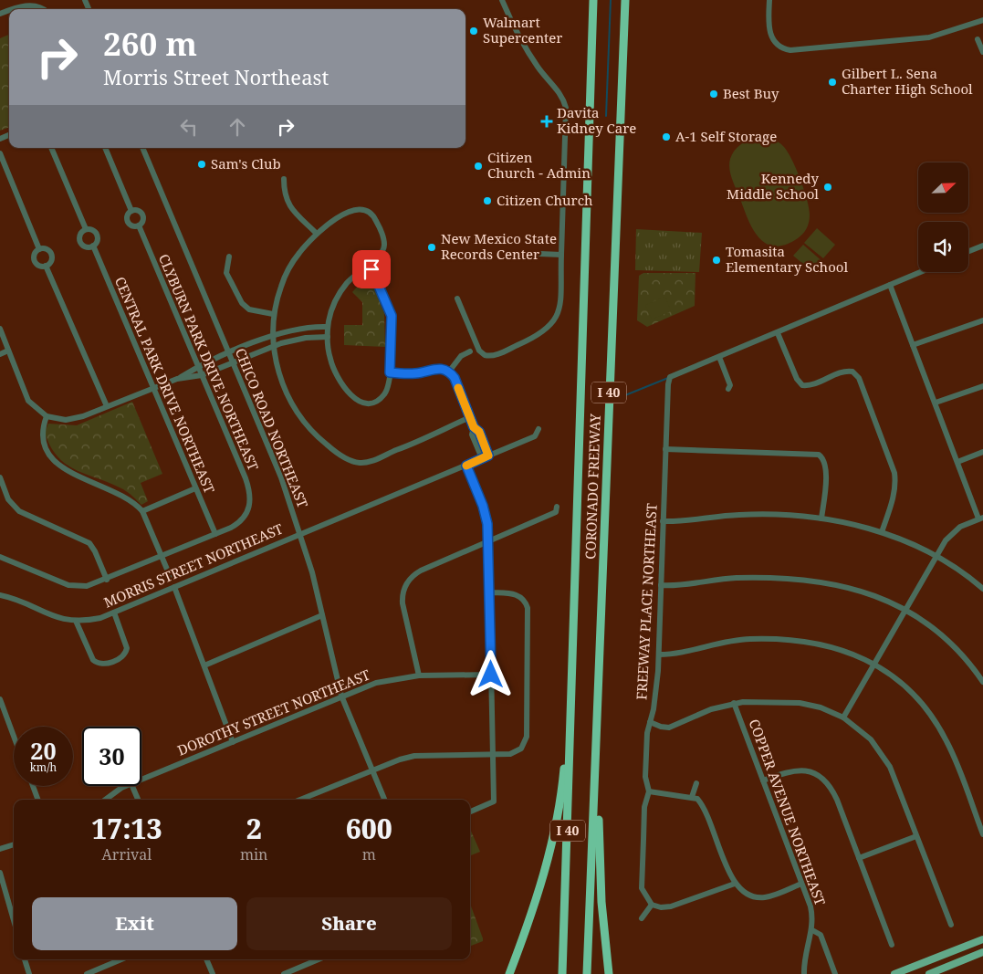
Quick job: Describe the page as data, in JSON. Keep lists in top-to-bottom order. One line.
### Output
{"streets":{"highway":["I 40","CORONADO FREEWAY"],"street":["CLYBURN PARK DRIVE NORTHEAST","CENTRAL PARK DRIVE NORTHEAST","CHICO ROAD NORTHEAST","MORRIS STREET NORTHEAST","FREEWAY PLACE NORTHEAST","DOROTHY STREET NORTHEAST","COPPER AVENUE NORTHEAST"]},"crossings":[["CLYBURN PARK DRIVE NORTHEAST","CENTRAL PARK DRIVE NORTHEAST"],["CHICO ROAD NORTHEAST","MORRIS STREET NORTHEAST"],["CHICO ROAD NORTHEAST","DOROTHY STREET NORTHEAST"]],"places":{"other":["Walmart Supercenter","Gilbert L. Sena Charter High School","Best Buy","A-1 Self Storage","Sam's Club","Citizen Church - Admin","Kennedy Middle School","Citizen Church","New Mexico State Records Center","Tomasita Elementary School"],"health":["Davita Kidney Care"]},"north":"top right","page":{"turn":["260 m","Morris Street Northeast"],"speed":"20 km/h","limit":"30","eta":["17:13","Arrival","2","min","600","m"],"buttons":["Exit","Share"]}}
